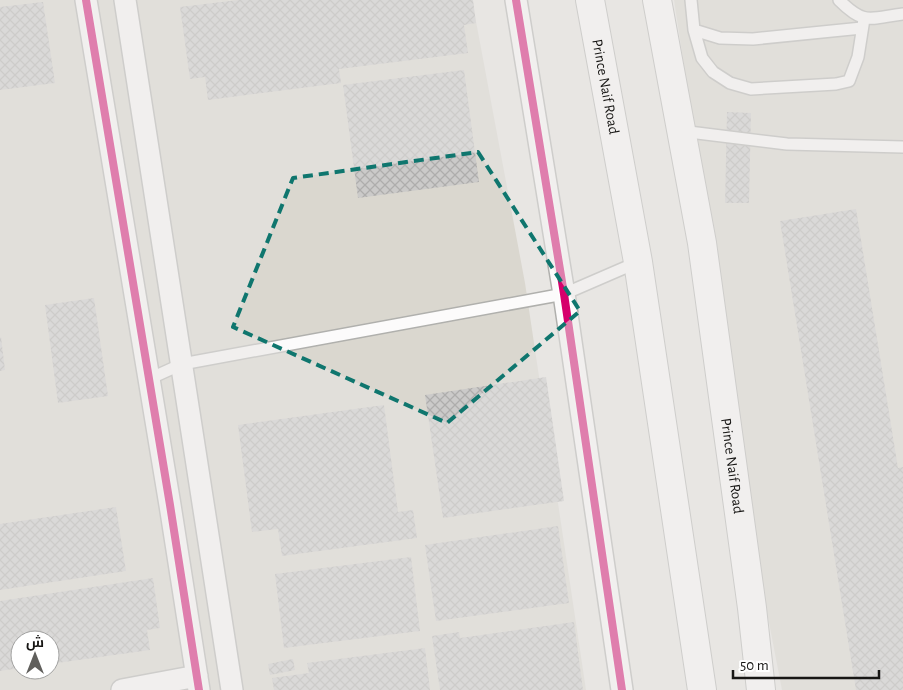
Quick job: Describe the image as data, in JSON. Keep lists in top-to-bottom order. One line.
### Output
{"streets":{"main road":["Prince Naif Road"]},"scale_bar":"50 m","north":"top"}
